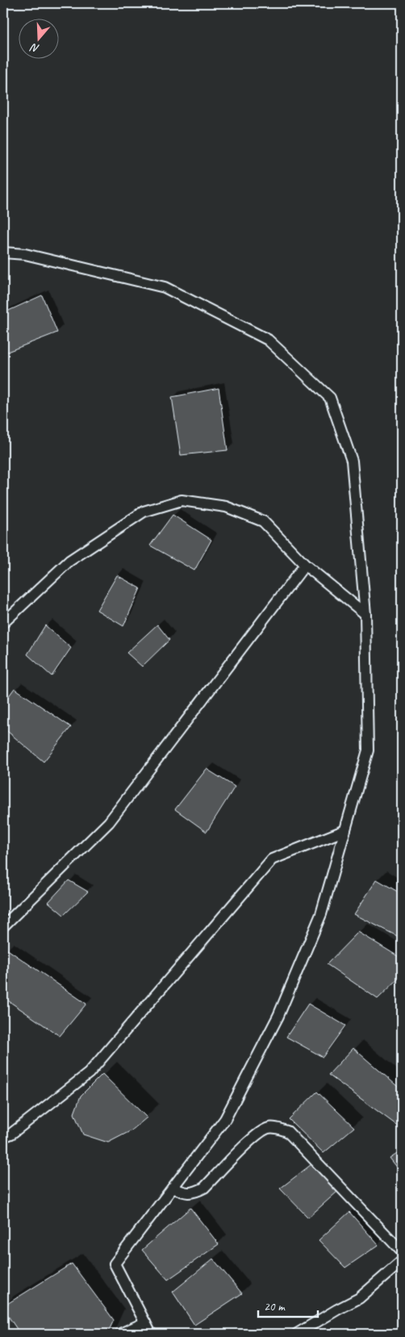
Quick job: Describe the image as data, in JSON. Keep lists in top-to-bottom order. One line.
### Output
{"scale_bar":"20 m","north":"bottom"}
